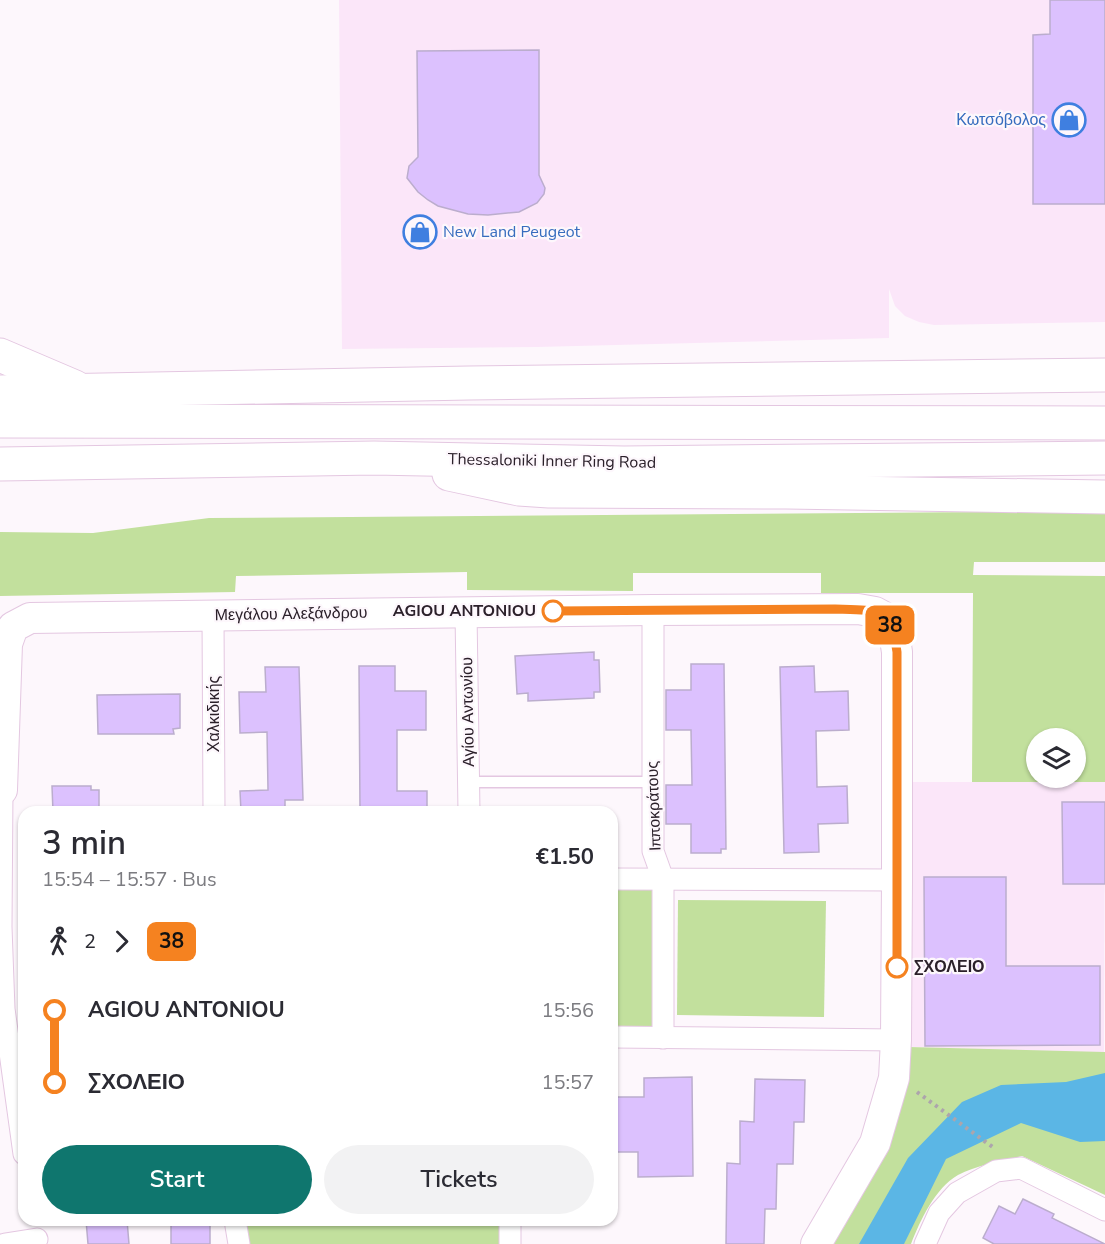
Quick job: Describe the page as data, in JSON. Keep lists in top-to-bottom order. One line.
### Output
{"streets":{"highway":["Thessaloniki Inner Ring Road"],"street":["Μεγάλου Αλεξάνδρου","Αγίου Αντωνίου","Χαλκιδικής","Ιπποκράτους"]},"crossings":[["Μεγάλου Αλεξάνδρου","Αγίου Αντωνίου"],["Μεγάλου Αλεξάνδρου","Χαλκιδικής"],["Μεγάλου Αλεξάνδρου","Ιπποκράτους"]],"places":{"shop":["Κωτσόβολος","New Land Peugeot"],"other":["AGIOU ANTONIOU","ΣΧΟΛΕΙΟ"]},"lines":["bus line 38"],"page":{"on_map":"38","heading":["3 min","15:54 – 15:57 · Bus","€1.50"],"legs":["2","38"],"list":[{"name":"AGIOU ANTONIOU","value":"15:56"},{"name":"ΣΧΟΛΕΙΟ","value":"15:57"}],"buttons":["Start","Tickets"]}}
